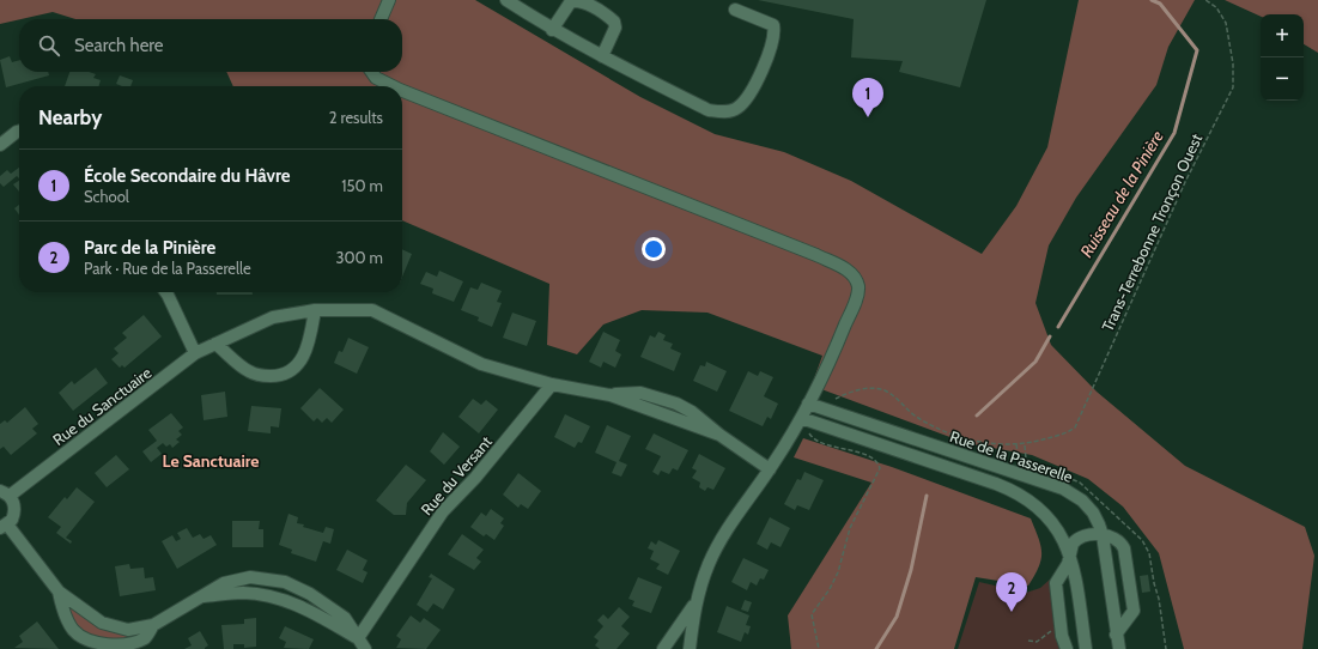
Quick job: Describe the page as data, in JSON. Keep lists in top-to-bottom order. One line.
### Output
{"streets":{"street":["Rue du Sanctuaire","Rue de la Passerelle","Rue du Versant"],"path":["Trans-Terrebonne Tronçon Ouest"]},"crossings":[["Rue du Sanctuaire","Rue du Versant"]],"districts":["Le Sanctuaire"],"water":["Ruisseau de la Pinière"],"page":{"map_buttons":["+","−"],"search":"Search here","pins":["1","2"],"heading":["Nearby","2 results"],"list":[{"mark":"1","name":"École Secondaire du Hâvre","note":"School","value":"150 m"},{"mark":"2","name":"Parc de la Pinière","note":"Park · Rue de la Passerelle","value":"300 m"}]}}
